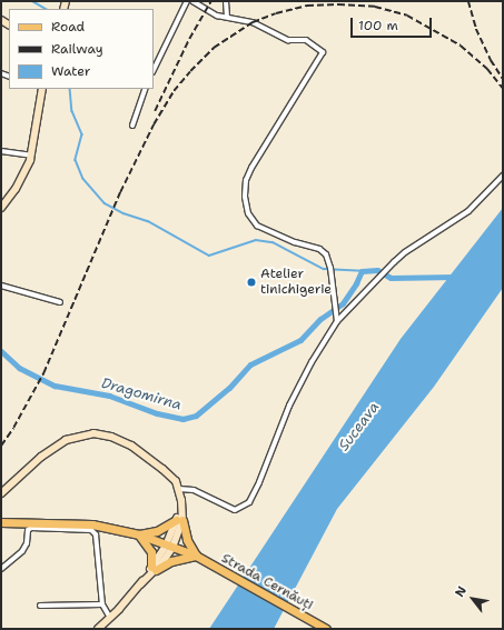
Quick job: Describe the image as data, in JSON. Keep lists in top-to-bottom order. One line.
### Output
{"streets":{"main road":["Strada Cernăuți"]},"water":["Dragomirna","Suceava"],"places":["Atelier tinichigerie"],"legend":["Road","Railway","Water"],"scale_bar":"100 m","north":"top left"}
